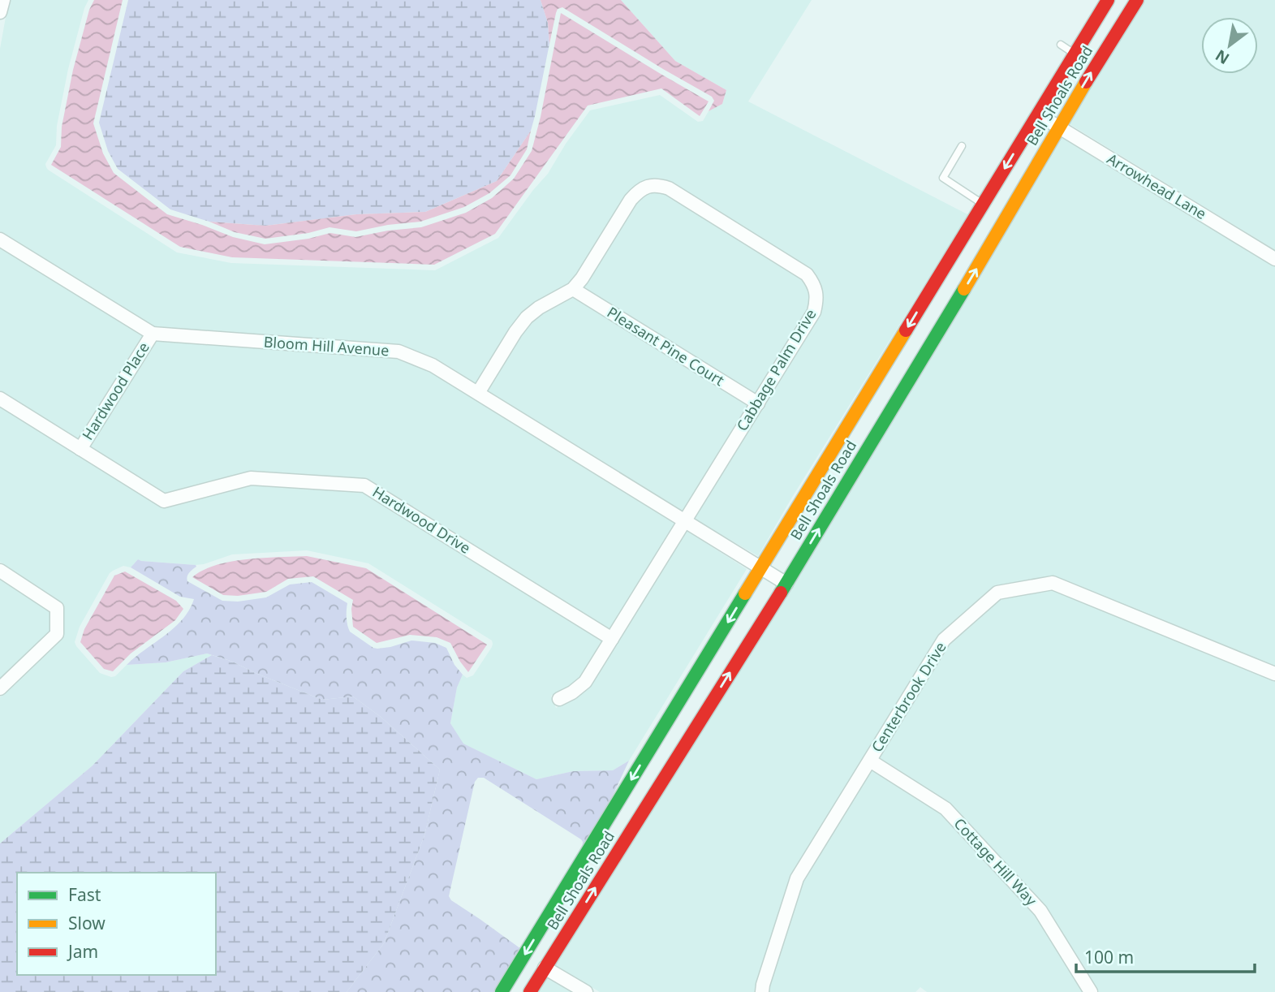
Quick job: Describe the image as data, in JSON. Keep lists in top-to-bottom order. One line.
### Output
{"streets":{"main road":["Bell Shoals Road"],"street":["Arrowhead Lane","Bloom Hill Avenue","Pleasant Pine Court","Cabbage Palm Drive","Hardwood Place","Hardwood Drive","Centerbrook Drive","Cottage Hill Way"]},"crossings":[["Bell Shoals Road","Arrowhead Lane"],["Bell Shoals Road","Bloom Hill Avenue"],["Bloom Hill Avenue","Cabbage Palm Drive"],["Bloom Hill Avenue","Hardwood Place"],["Pleasant Pine Court","Cabbage Palm Drive"],["Cabbage Palm Drive","Hardwood Drive"],["Hardwood Place","Hardwood Drive"],["Centerbrook Drive","Cottage Hill Way"]],"legend":["Fast","Slow","Jam"],"scale_bar":"100 m","north":"bottom left"}
